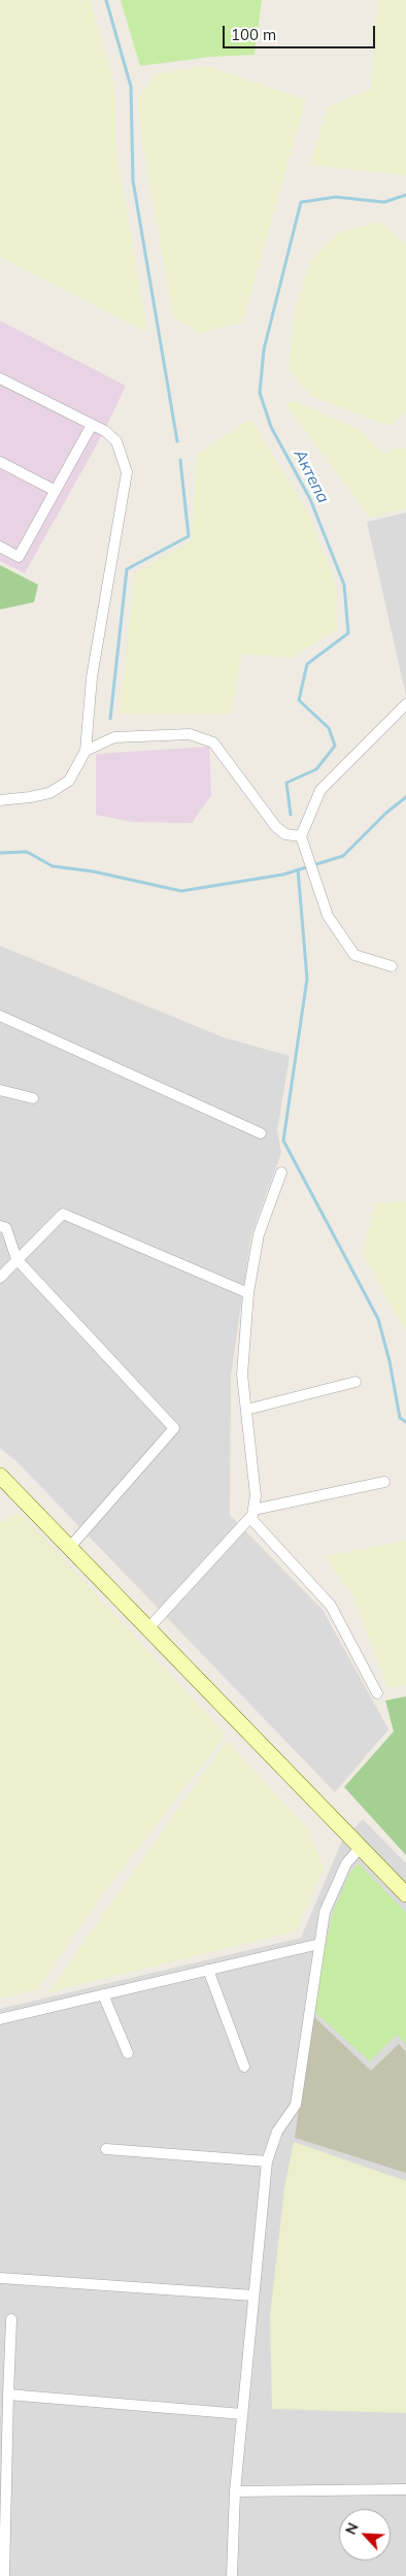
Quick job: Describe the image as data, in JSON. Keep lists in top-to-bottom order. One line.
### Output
{"water":["Актепа"],"scale_bar":"100 m","north":"top left"}
